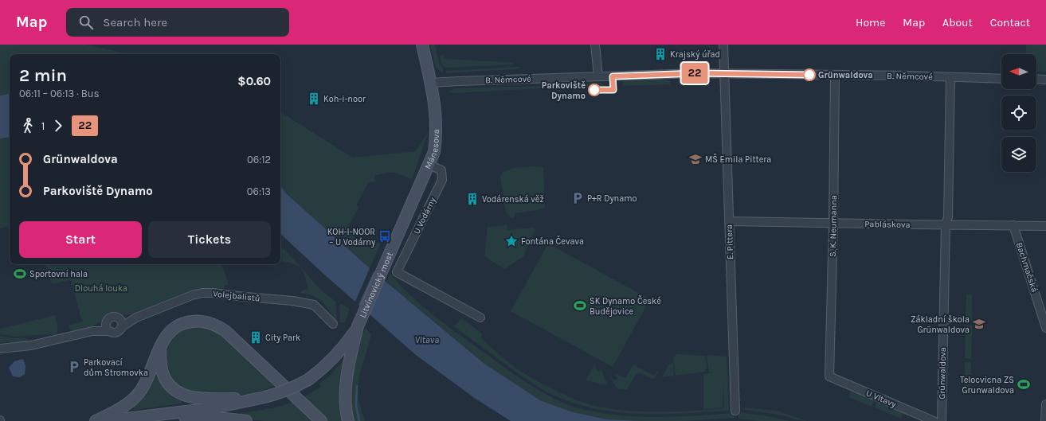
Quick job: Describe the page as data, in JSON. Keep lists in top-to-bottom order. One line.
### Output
{"streets":{"main road":["Mánesova","Litvínovický most"],"street":["B. Němcové","U Vodárny","Pabláskova","S. K. Neumanna","E. Pittera","Bachmačská","Volejbalistů","Grünwaldova","U Vltavy"]},"crossings":[["B. Němcové","Mánesova"],["B. Němcové","S. K. Neumanna"],["B. Němcové","E. Pittera"],["B. Němcové","Grünwaldova"],["Mánesova","U Vodárny"],["Mánesova","Litvínovický most"],["Pabláskova","S. K. Neumanna"],["Pabláskova","E. Pittera"],["Pabláskova","Bachmačská"],["Pabláskova","Grünwaldova"],["S. K. Neumanna","U Vltavy"]],"water":["Vltava"],"parks":["Dlouhá louka"],"places":{"building":["Krajský úřad","Koh-i-noor","Vodárenská věž","City Park"],"other":["Grünwaldova","Parkoviště Dynamo"],"school or university":["MŠ Emila Pittera","Základní škola Grünwaldova"],"parking":["P+R Dynamo","Parkovací dům Stromovka"],"bus stop":["KOH-I-NOOR – U Vodárny"],"place":["Fontána Čevava"],"sports":["Sportovní hala","SK Dynamo České Budějovice","Telocvicna ZS Grunwaldova"]},"lines":["bus line 22"],"north":"left","page":{"header":"Map","search":"Search here","nav":["Home","Map","About","Contact"],"on_map":"22","heading":["2 min","06:11 – 06:13 · Bus","$0.60"],"legs":["1","22"],"list":[{"name":"Grünwaldova","value":"06:12"},{"name":"Parkoviště Dynamo","value":"06:13"}],"buttons":["Start","Tickets"]}}
